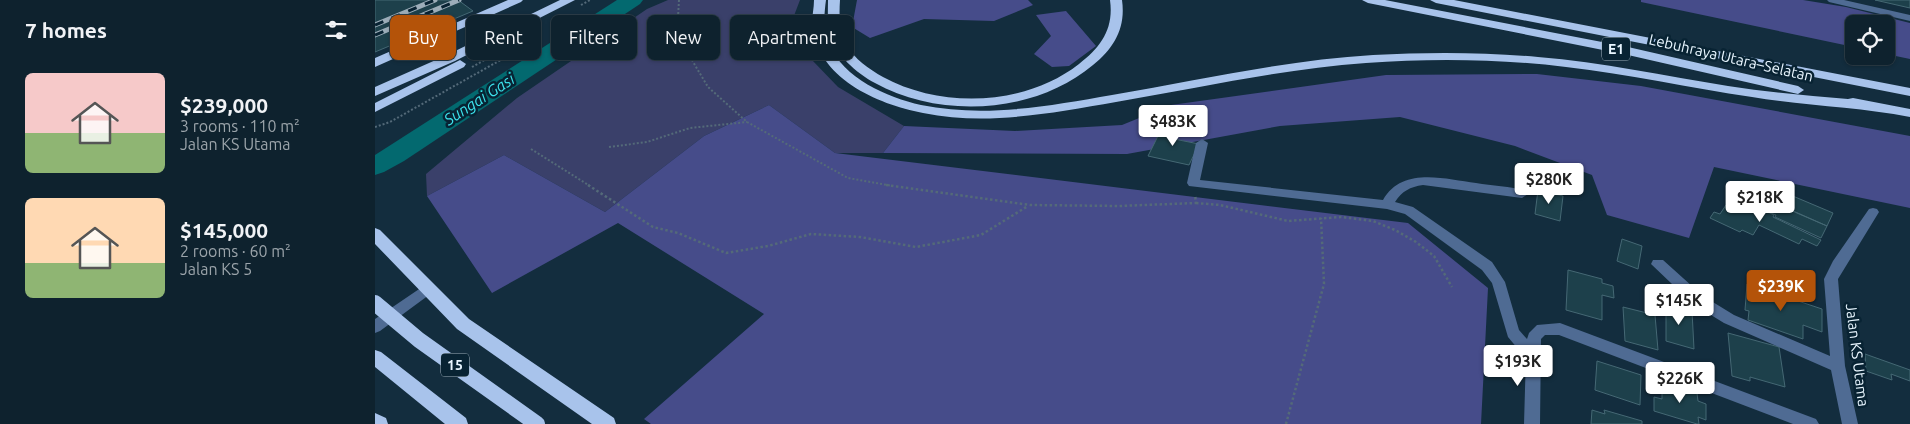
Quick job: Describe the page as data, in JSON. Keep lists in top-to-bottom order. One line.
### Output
{"streets":{"highway":["E1","Lebuhraya Utara–Selatan","15"],"street":["Jalan KS Utama"]},"water":["Sungai Gasi"],"page":{"heading":"7 homes","chip":["Buy","Rent","Filters","New","Apartment"],"list":[{"name":"$239,000","note":"3 rooms · 110 m² · Jalan KS Utama"},{"name":"$145,000","note":"2 rooms · 60 m² · Jalan KS 5"}],"price":["$483K","$280K","$218K","$239K","$145K","$193K","$226K"]}}
